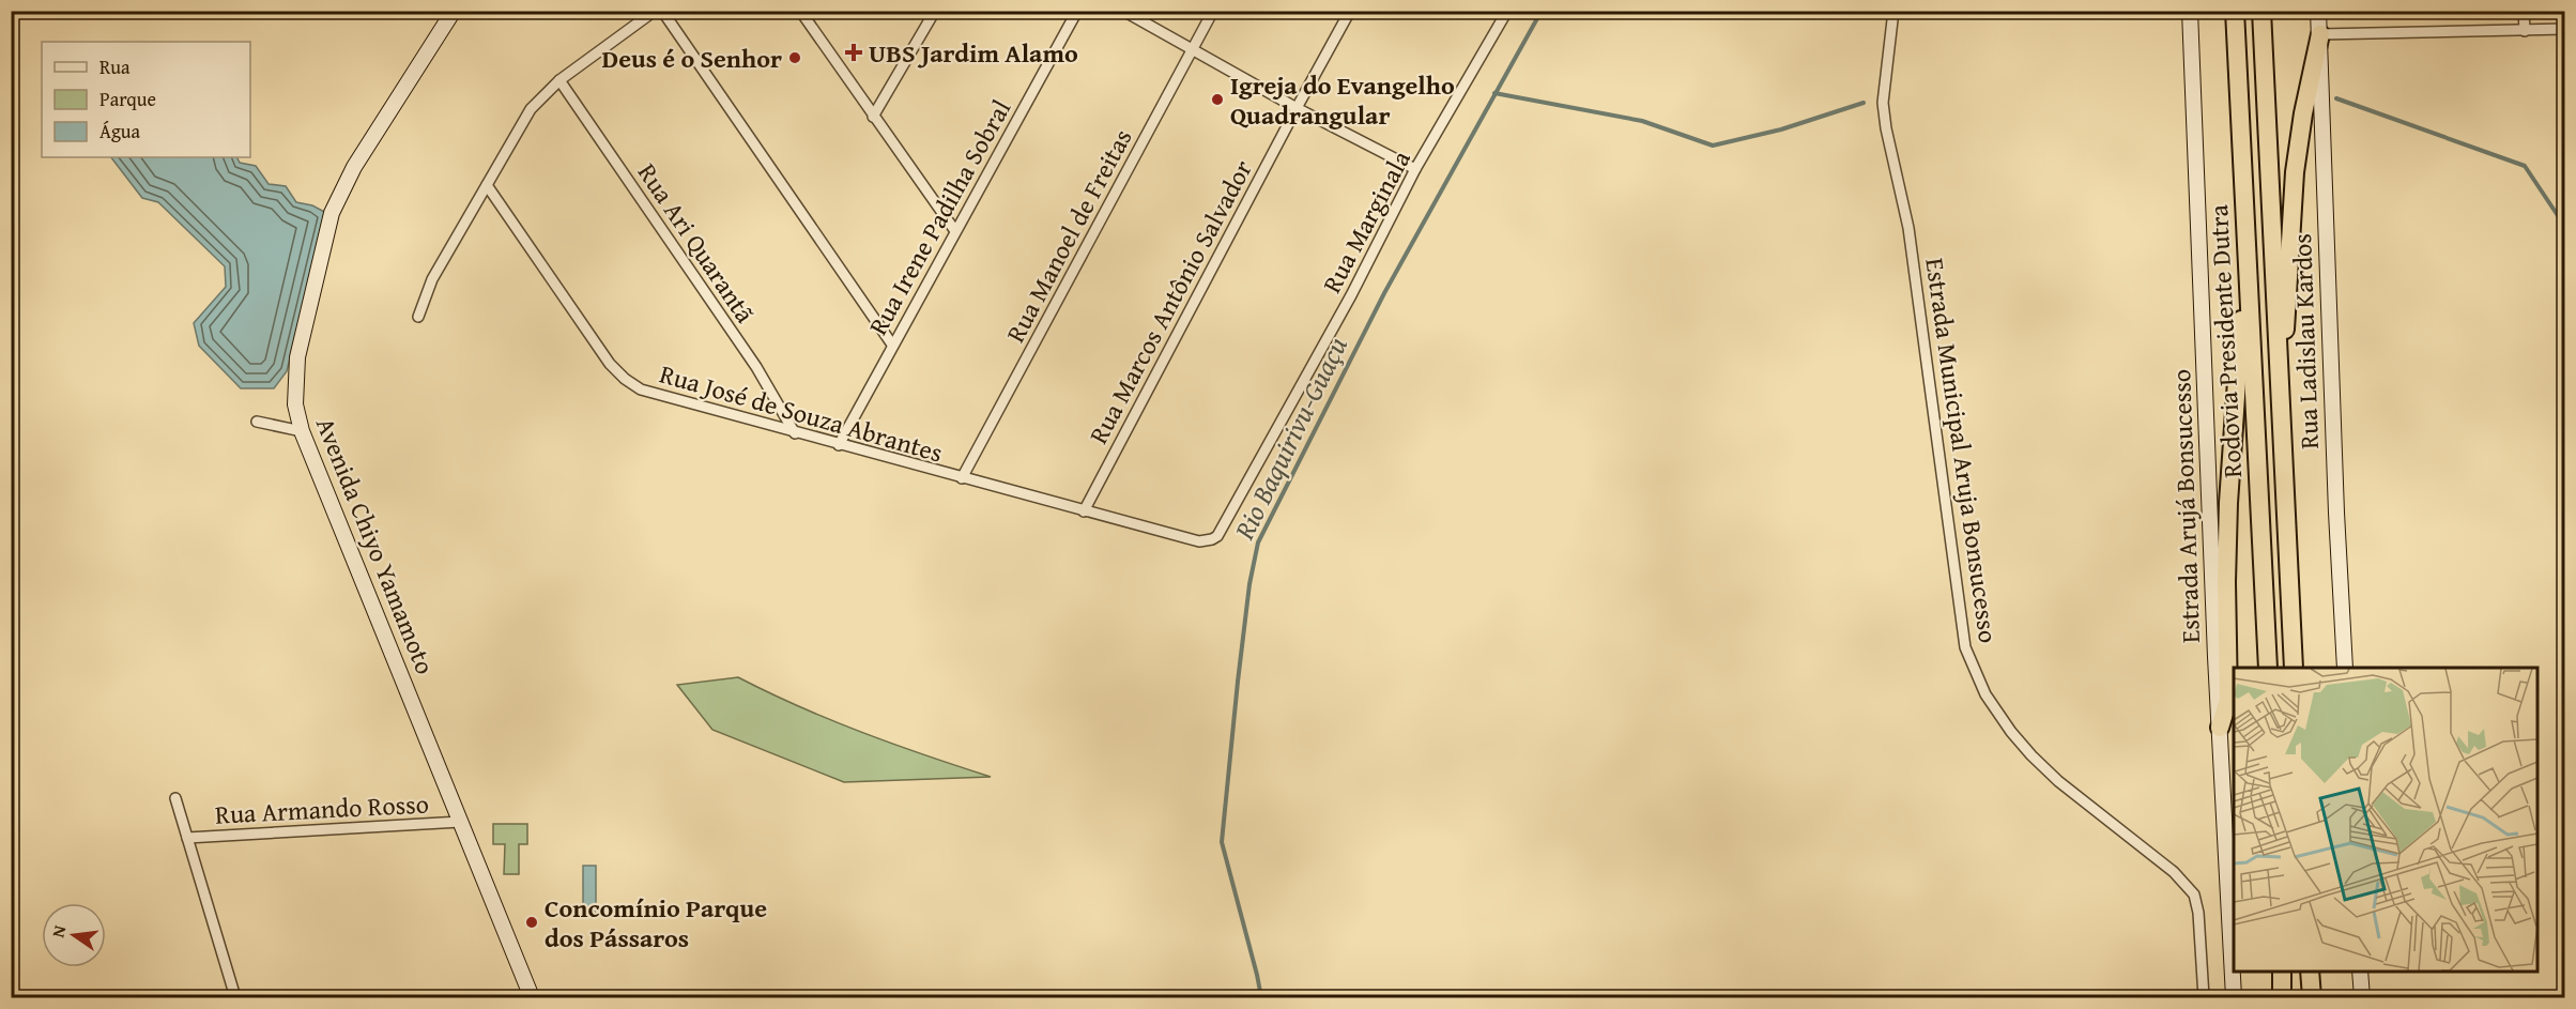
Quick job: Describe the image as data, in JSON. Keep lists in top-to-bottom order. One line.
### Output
{"streets":{"highway":["Rodovia Presidente Dutra"],"street":["Rua Irene Padilha Sobral","Rua Marginala","Rua Manoel de Freitas","Rua Ari Quarantã","Rua Marcos Antônio Salvador","Rua Ladislau Kardos","Rua José de Souza Abrantes","Estrada Municipal Aruja Bonsucesso","Estrada Arujá Bonsucesso","Avenida Chiyo Yamamoto","Rua Armando Rosso"]},"crossings":[["Rua Irene Padilha Sobral","Rua José de Souza Abrantes"],["Rua Marginala","Rua José de Souza Abrantes"],["Rua Manoel de Freitas","Rua José de Souza Abrantes"],["Rua Ari Quarantã","Rua José de Souza Abrantes"],["Rua Marcos Antônio Salvador","Rua José de Souza Abrantes"],["Avenida Chiyo Yamamoto","Rua Armando Rosso"]],"water":["Rio Baquirivu-Guaçu"],"places":{"health":["UBS Jardim Alamo"],"other":["Deus é o Senhor","Igreja do Evangelho Quadrangular","Concomínio Parque dos Pássaros"]},"legend":["Rua","Parque","Água"],"north":"left"}
